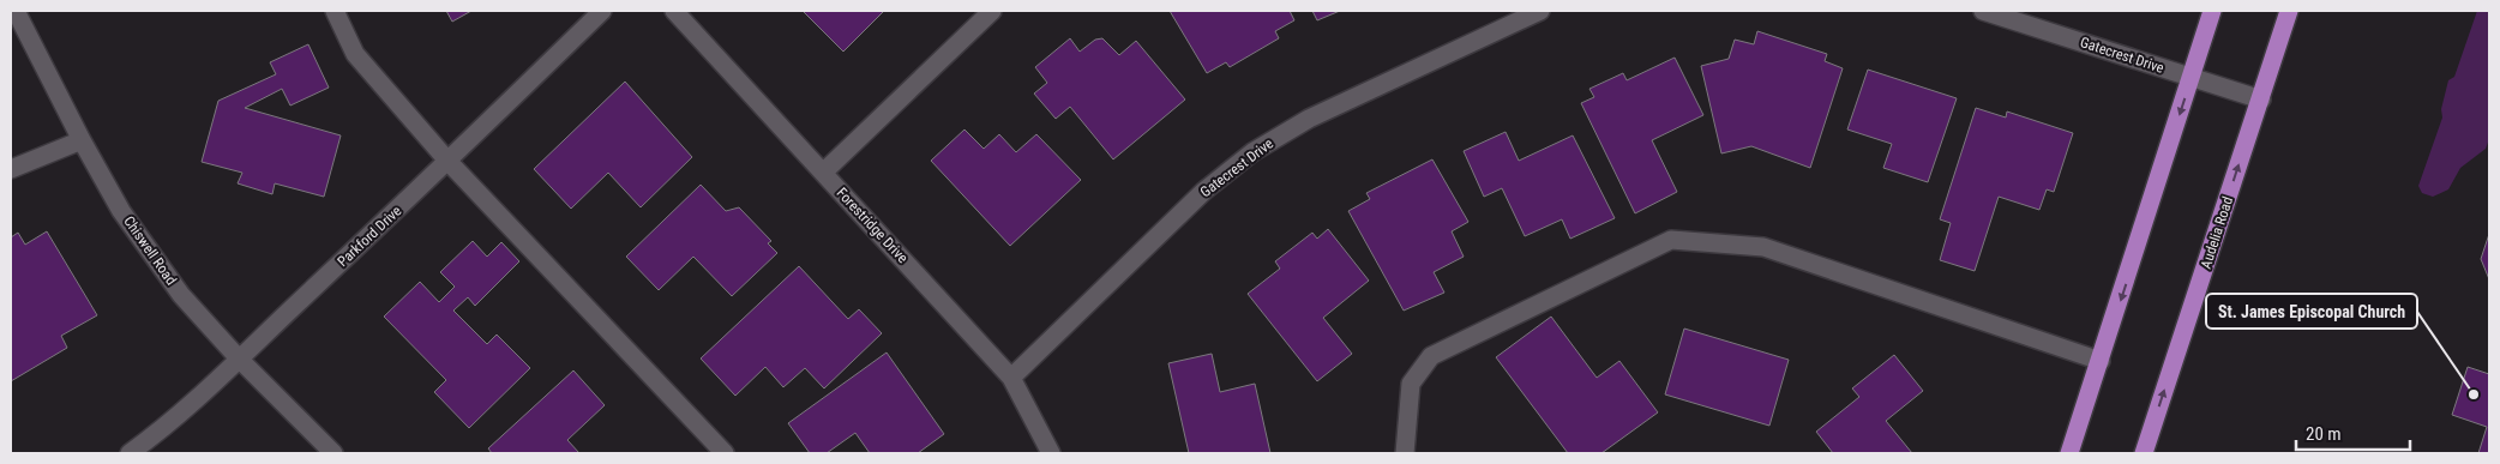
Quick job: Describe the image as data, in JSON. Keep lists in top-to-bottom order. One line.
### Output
{"streets":{"main road":["Audelia Road"],"street":["Gatecrest Drive","Forestridge Drive","Parkford Drive","Chiswell Road"]},"crossings":[["Gatecrest Drive","Forestridge Drive"],["Gatecrest Drive","Audelia Road"],["Parkford Drive","Chiswell Road"]],"places":["St. James Episcopal Church"],"scale_bar":"20 m"}
